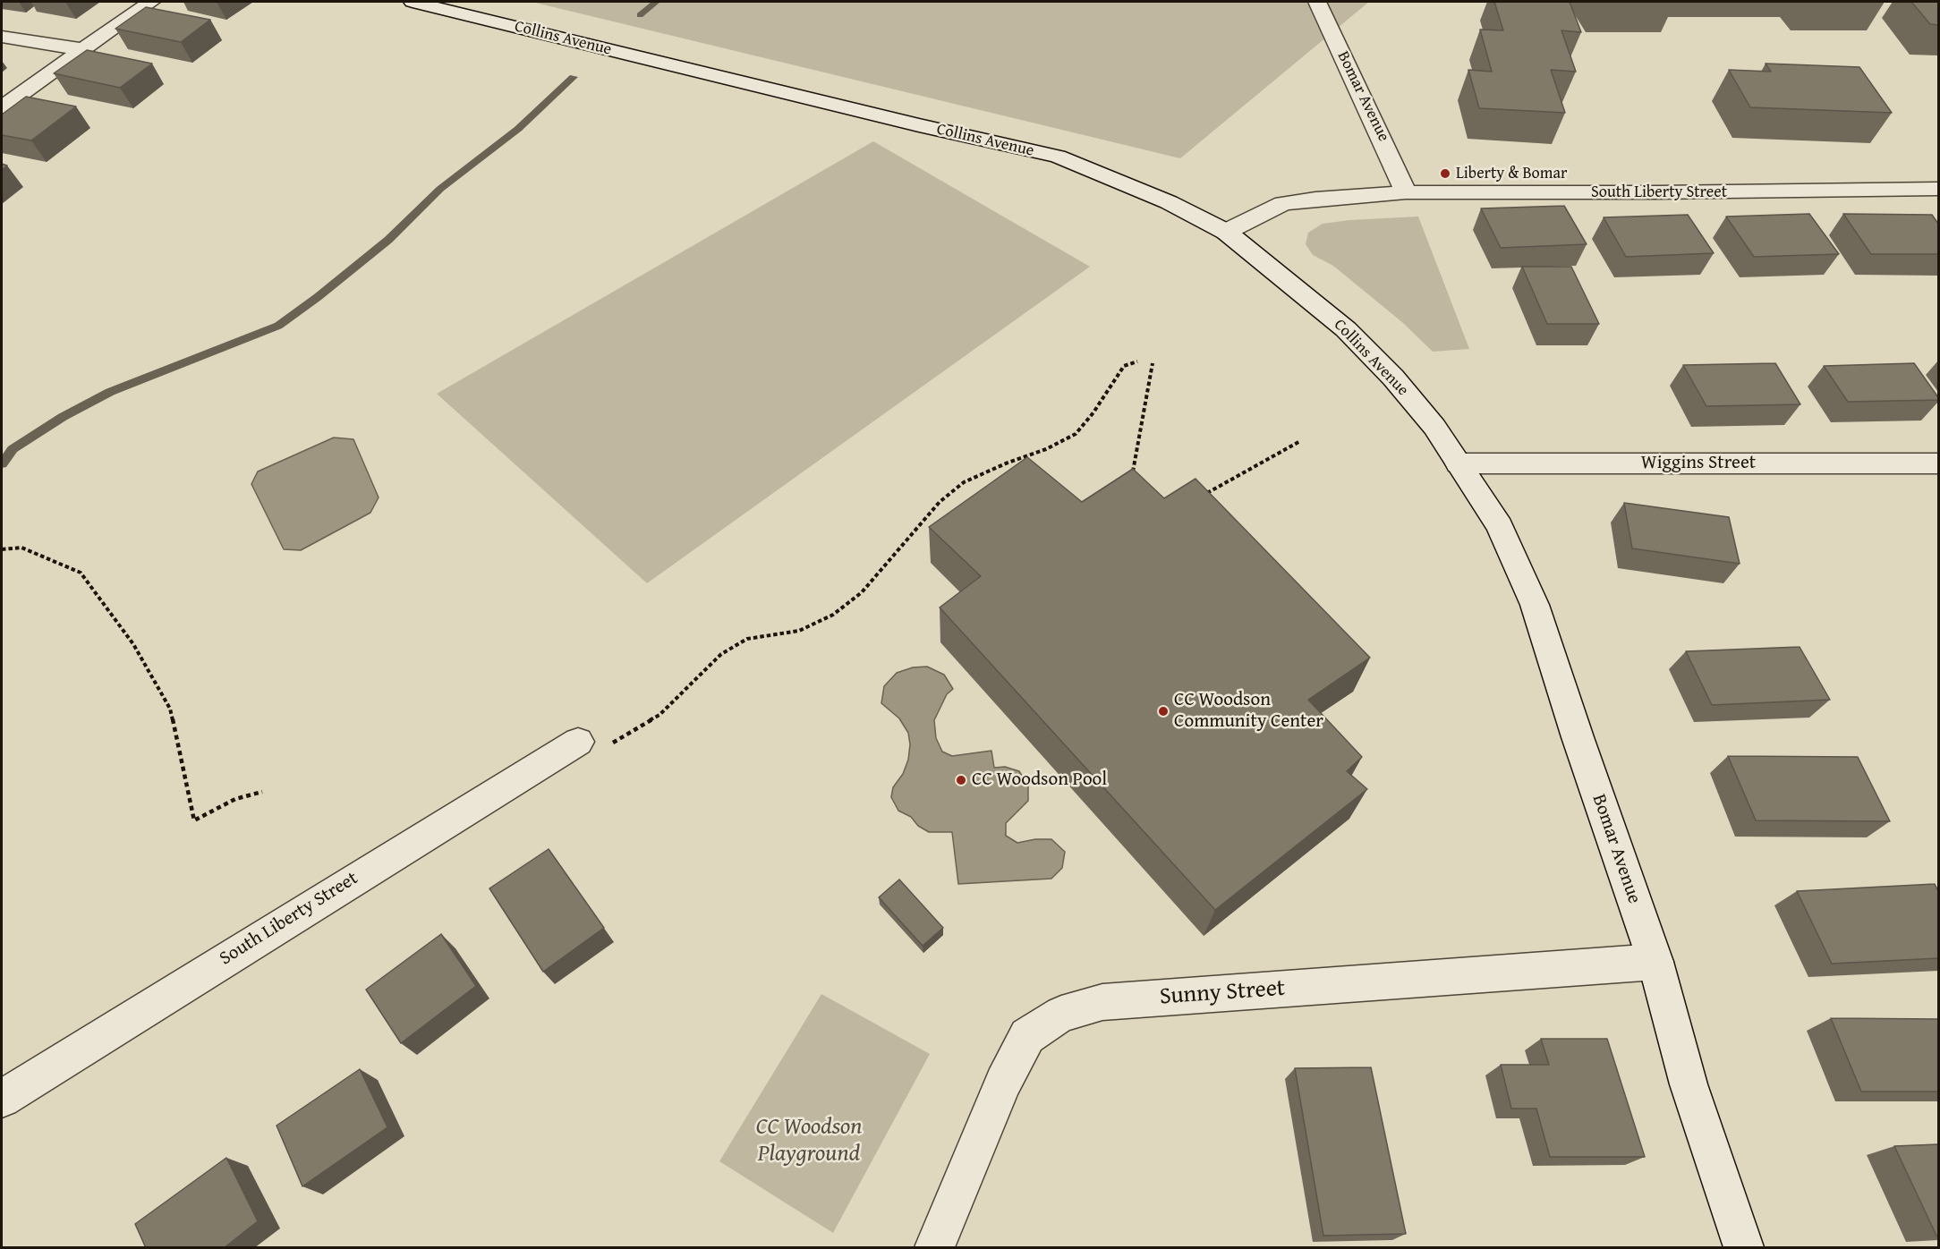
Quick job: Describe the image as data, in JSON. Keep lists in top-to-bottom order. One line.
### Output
{"streets":{"street":["Collins Avenue","Bomar Avenue","South Liberty Street","Wiggins Street","Sunny Street"]},"crossings":[["Collins Avenue","Bomar Avenue"],["Collins Avenue","South Liberty Street"],["Collins Avenue","Wiggins Street"],["Bomar Avenue","South Liberty Street"],["Bomar Avenue","Wiggins Street"],["Bomar Avenue","Sunny Street"]],"parks":["CC Woodson Playground"],"places":["Liberty & Bomar","CC Woodson Community Center","CC Woodson Pool"]}
